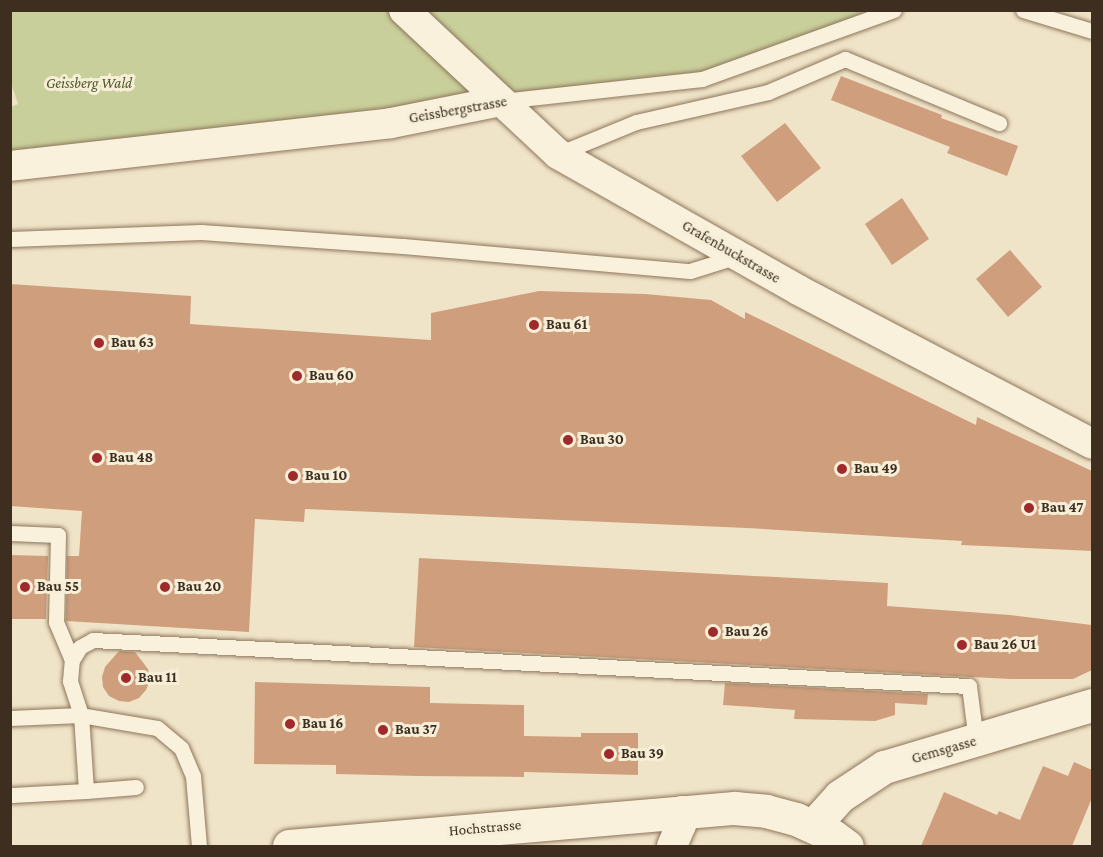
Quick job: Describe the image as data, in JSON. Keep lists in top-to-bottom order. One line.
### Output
{"streets":{"street":["Geissbergstrasse","Grafenbuckstrasse","Gemsgasse","Hochstrasse"]},"crossings":[["Geissbergstrasse","Grafenbuckstrasse"],["Gemsgasse","Hochstrasse"]],"parks":["Geissberg Wald"],"places":["Bau 61","Bau 63","Bau 60","Bau 30","Bau 48","Bau 49","Bau 10","Bau 47","Bau 55","Bau 20","Bau 26","Bau 26 U1","Bau 11","Bau 16","Bau 37","Bau 39"]}
